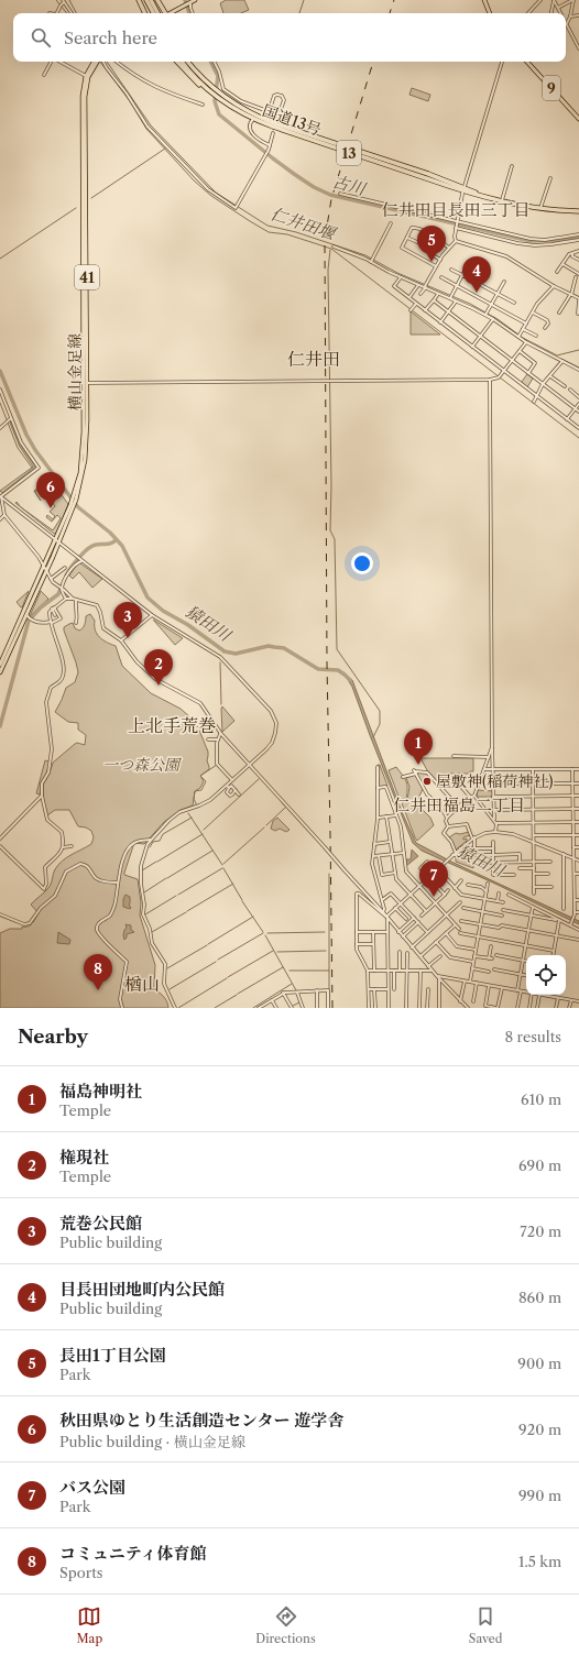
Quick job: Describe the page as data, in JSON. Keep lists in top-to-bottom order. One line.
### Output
{"streets":{"highway":["国道13号","13"],"main road":["9","41","横山金足線"]},"crossings":[["国道13号","13"]],"districts":["仁井田目長田三丁目","仁井田","上北手荒巻","仁井田福島二丁目","楢山"],"water":["古川","仁井田堰","猿田川"],"parks":["一つ森公園"],"places":["屋敷神(稲荷神社)"],"page":{"search":"Search here","pins":["5","4","6","3","2","1","7","8"],"heading":["Nearby","8 results"],"list":[{"mark":"1","name":"福島神明社","note":"Temple","value":"610 m"},{"mark":"2","name":"権現社","note":"Temple","value":"690 m"},{"mark":"3","name":"荒巻公民館","note":"Public building","value":"720 m"},{"mark":"4","name":"目長田団地町内公民館","note":"Public building","value":"860 m"},{"mark":"5","name":"長田1丁目公園","note":"Park","value":"900 m"},{"mark":"6","name":"秋田県ゆとり生活創造センター 遊学舎","note":"Public building · 横山金足線","value":"920 m"},{"mark":"7","name":"バス公園","note":"Park","value":"990 m"},{"mark":"8","name":"コミュニティ体育館","note":"Sports","value":"1.5 km"}],"nav":["Map","Directions","Saved"]}}
